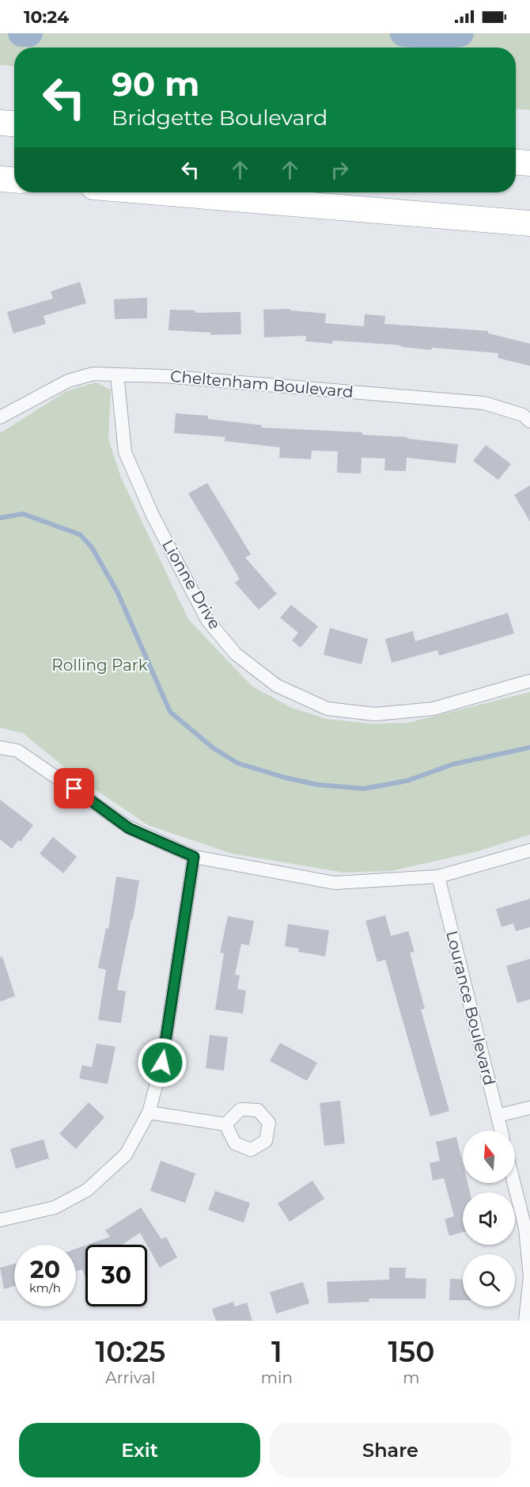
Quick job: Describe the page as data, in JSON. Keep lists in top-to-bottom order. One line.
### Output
{"streets":{"street":["Cheltenham Boulevard","Lionne Drive","Lourance Boulevard"]},"crossings":[["Cheltenham Boulevard","Lionne Drive"]],"parks":["Rolling Park"],"north":"top","page":{"status":"10:24","turn":["90 m","Bridgette Boulevard"],"speed":"20 km/h","limit":"30","eta":["10:25","Arrival","1","min","150","m"],"buttons":["Exit","Share"]}}
